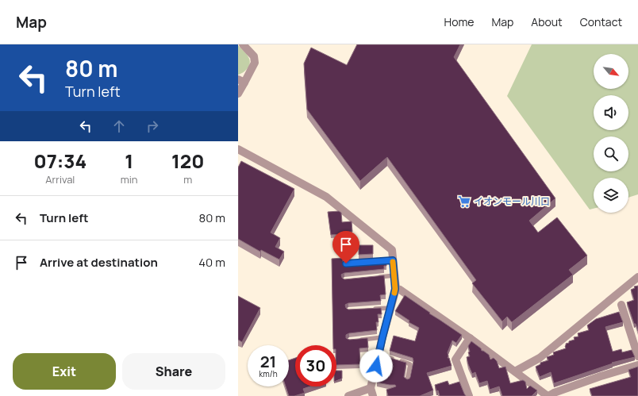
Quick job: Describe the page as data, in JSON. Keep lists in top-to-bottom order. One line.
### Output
{"places":{"supermarket":["イオンモール川口"]},"north":"bottom right","page":{"header":"Map","nav":["Home","Map","About","Contact"],"turn":["80 m","Turn left"],"eta":["07:34","Arrival","1","min","120","m"],"list":[{"name":"Turn left","value":"80 m"},{"name":"Arrive at destination","value":"40 m"}],"speed":"21 km/h","limit":"30","buttons":["Exit","Share"]}}
